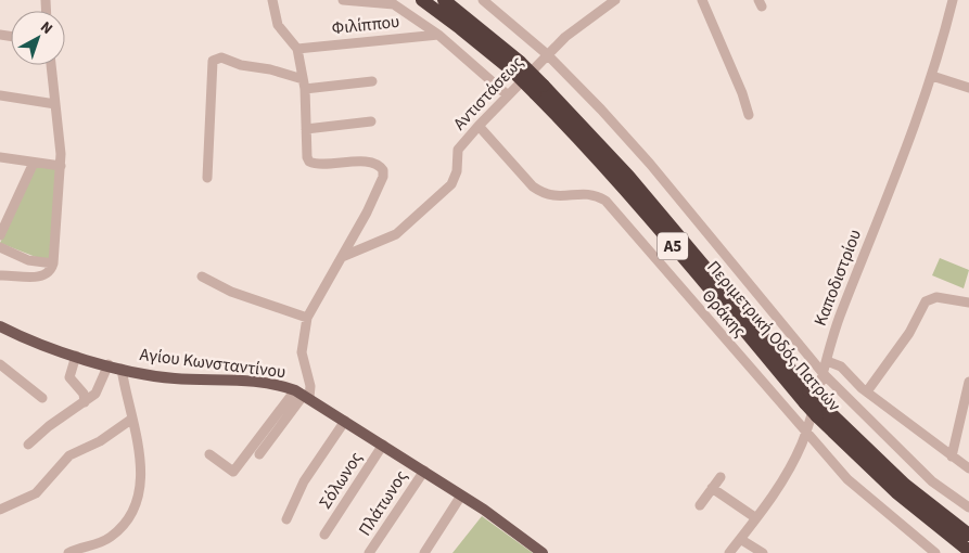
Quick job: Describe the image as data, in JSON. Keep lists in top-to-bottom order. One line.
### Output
{"streets":{"highway":["Α5","Περιμετρική Οδός Πατρών"],"main road":["Αγίου Κωνσταντίνου"],"street":["Φιλίππου","Αντιστάσεως","Καποδιστρίου","Θράκης","Σόλωνος","Πλάτωνος"]},"crossings":[["Αντιστάσεως","Θράκης"],["Καποδιστρίου","Θράκης"],["Αγίου Κωνσταντίνου","Σόλωνος"],["Αγίου Κωνσταντίνου","Πλάτωνος"]],"north":"top right"}
